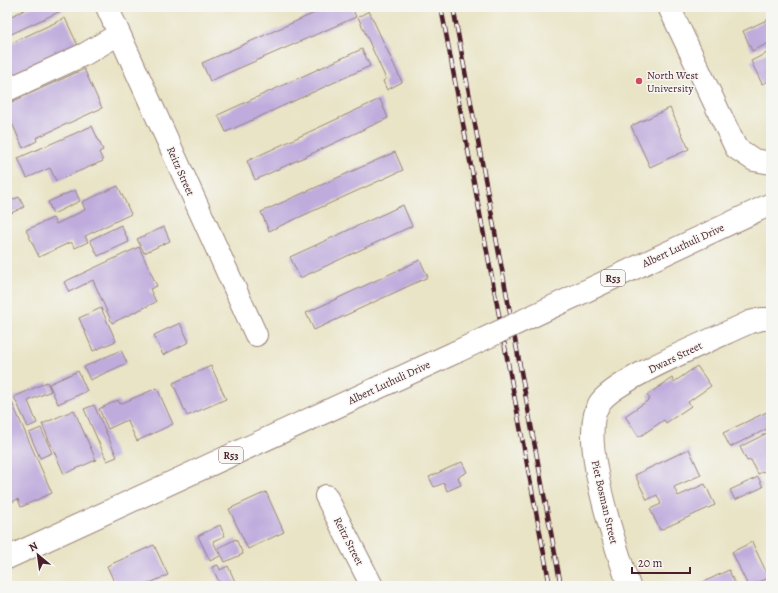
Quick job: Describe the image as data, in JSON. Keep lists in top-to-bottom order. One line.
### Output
{"streets":{"street":["Reitz Street","Albert Luthuli Drive","R53","Dwars Street","Piet Bosman Street"]},"crossings":[["Dwars Street","Piet Bosman Street"]],"places":["North West University"],"scale_bar":"20 m","north":"top left"}
